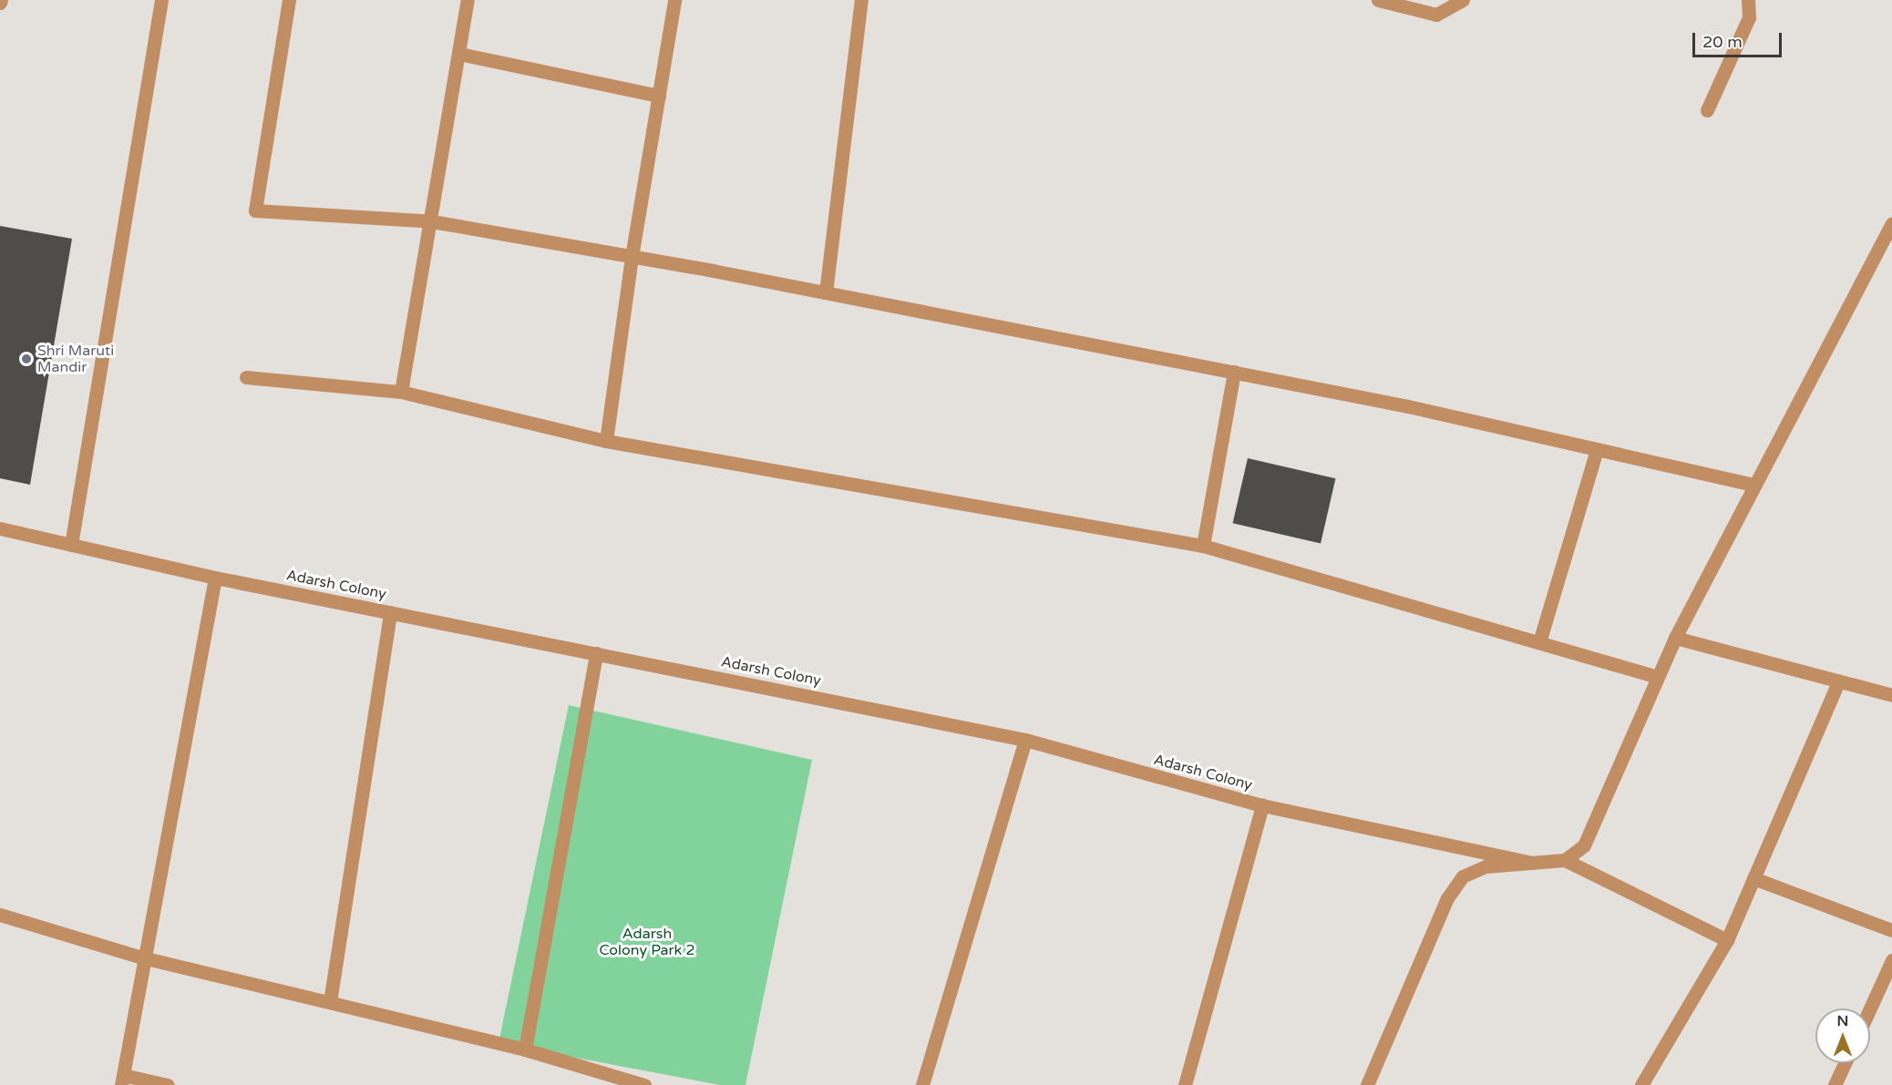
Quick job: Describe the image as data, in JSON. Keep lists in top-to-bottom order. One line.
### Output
{"streets":{"street":["Adarsh Colony"]},"parks":["Adarsh Colony Park 2"],"places":["Shri Maruti Mandir"],"scale_bar":"20 m","north":"top"}
